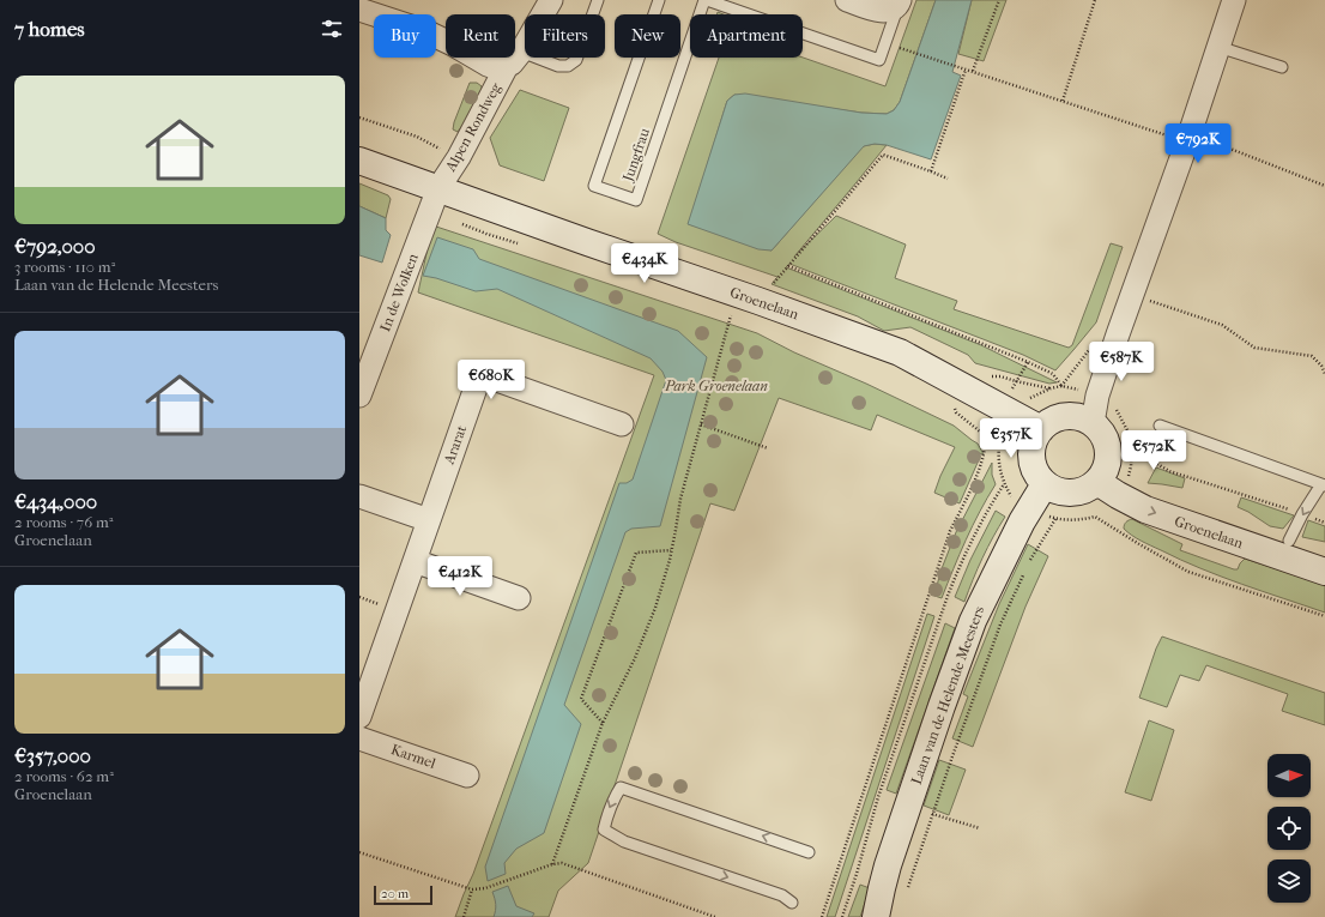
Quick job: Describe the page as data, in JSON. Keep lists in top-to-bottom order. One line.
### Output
{"streets":{"street":["Alpen Rondweg","In de Wolken","Groenelaan","Ararat","Laan van de Helende Meesters","Karmel"],"lane":["Jungfrau"]},"crossings":[["Alpen Rondweg","In de Wolken"],["Alpen Rondweg","Groenelaan"],["In de Wolken","Groenelaan"],["Groenelaan","Laan van de Helende Meesters"]],"parks":["Park Groenelaan"],"scale_bar":"20 m","north":"right","page":{"heading":"7 homes","chip":["Buy","Rent","Filters","New","Apartment"],"list":[{"name":"€792,000","note":"3 rooms · 110 m² · Laan van de Helende Meesters"},{"name":"€434,000","note":"2 rooms · 76 m² · Groenelaan"},{"name":"€357,000","note":"2 rooms · 62 m² · Groenelaan"}],"price":["€792K","€434K","€587K","€680K","€357K","€572K","€412K"],"scale":"20 m"}}
